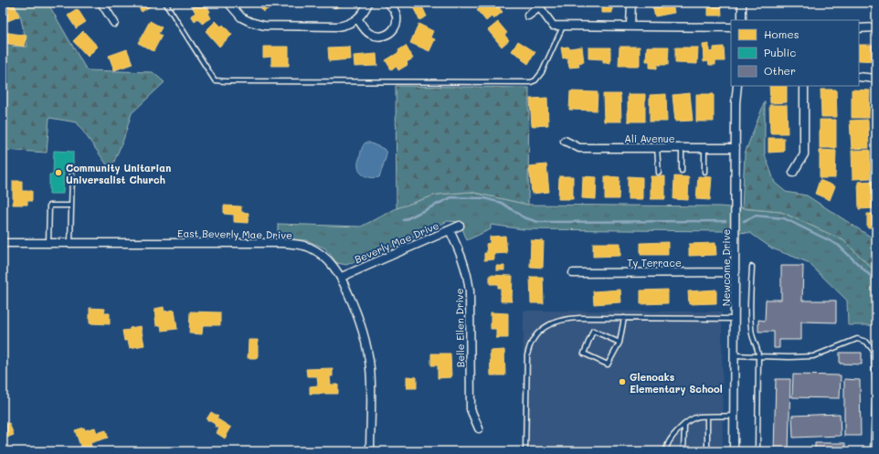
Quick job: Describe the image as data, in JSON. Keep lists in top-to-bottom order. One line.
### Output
{"streets":{"street":["Ali Avenue","East Beverly Mae Drive","Beverly Mae Drive","Ty Terrace","Newcome Drive","Belle Ellen Drive"]},"crossings":[["Ali Avenue","Newcome Drive"],["East Beverly Mae Drive","Beverly Mae Drive"],["Beverly Mae Drive","Belle Ellen Drive"],["Ty Terrace","Newcome Drive"]],"places":["Community Unitarian Universalist Church","Glenoaks Elementary School"],"legend":["Homes","Public","Other"]}
